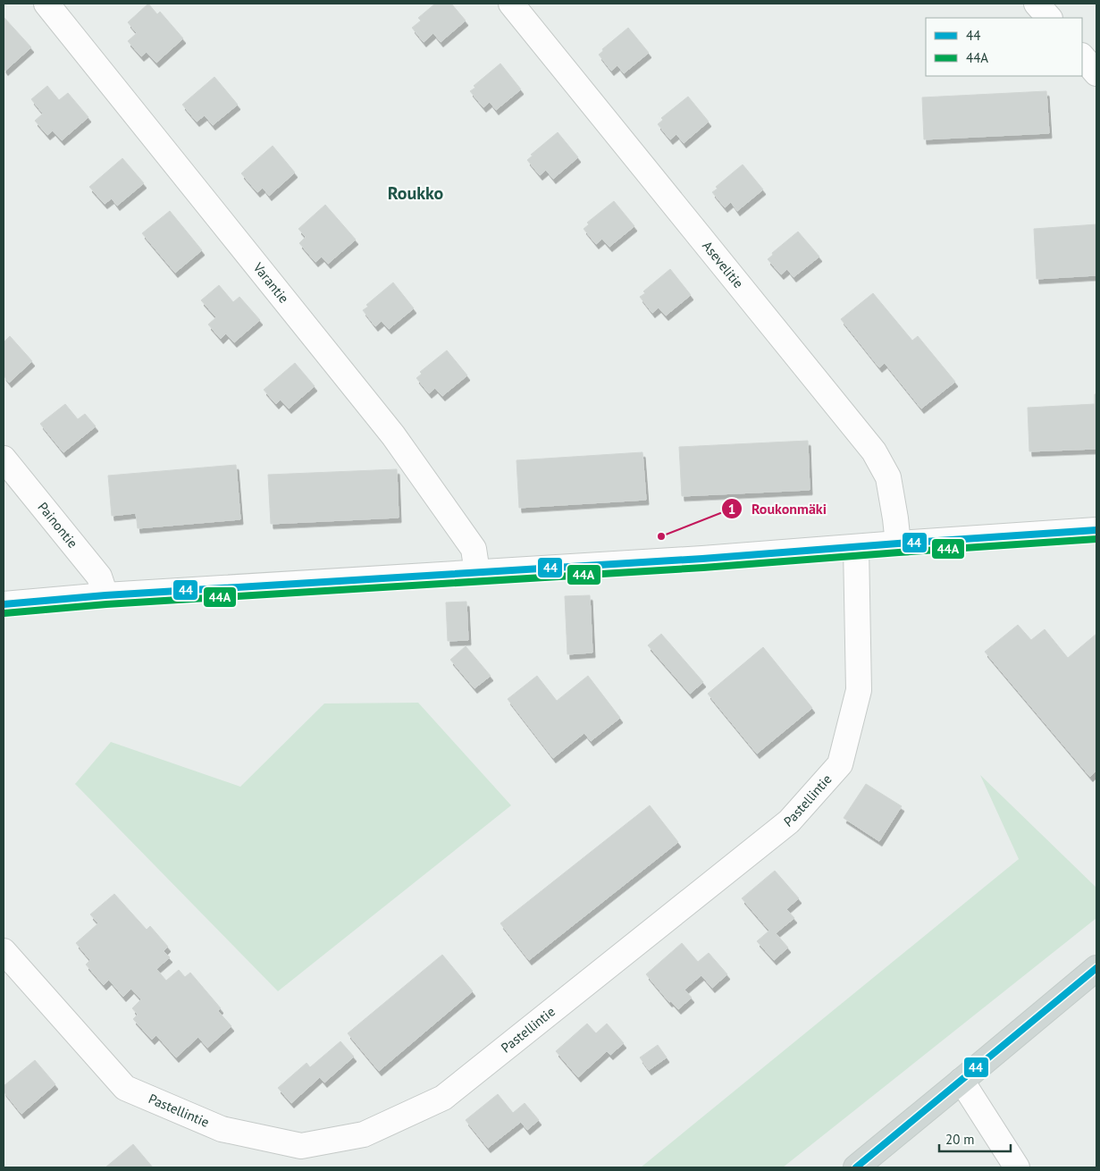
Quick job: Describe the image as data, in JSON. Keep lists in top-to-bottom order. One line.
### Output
{"streets":{"street":["Asevelitie","Varantie","Painontie","Pastellintie"]},"districts":["Roukko"],"places":["Roukonmäki"],"lines":["transit line 44","transit line 44A"],"legend":["44","44A"],"scale_bar":"20 m"}
